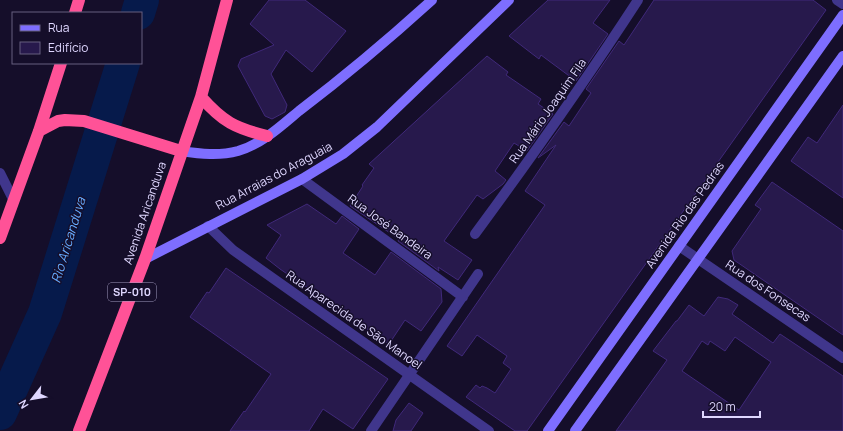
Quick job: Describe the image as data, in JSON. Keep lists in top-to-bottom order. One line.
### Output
{"streets":{"highway":["Avenida Aricanduva","SP-010"],"main road":["Rua Arraias do Araguaia","Avenida Rio das Pedras"],"street":["Rua Mário Joaquim Fila","Rua José Bandeira","Rua dos Fonsecas","Rua Aparecida de São Manoel"]},"crossings":[["Rua Arraias do Araguaia","Avenida Aricanduva"],["Rua Arraias do Araguaia","Rua José Bandeira"],["Rua Arraias do Araguaia","Rua Aparecida de São Manoel"],["Avenida Rio das Pedras","Rua dos Fonsecas"]],"water":["Rio Aricanduva"],"legend":["Rua","Edifício"],"scale_bar":"20 m","north":"bottom left"}
